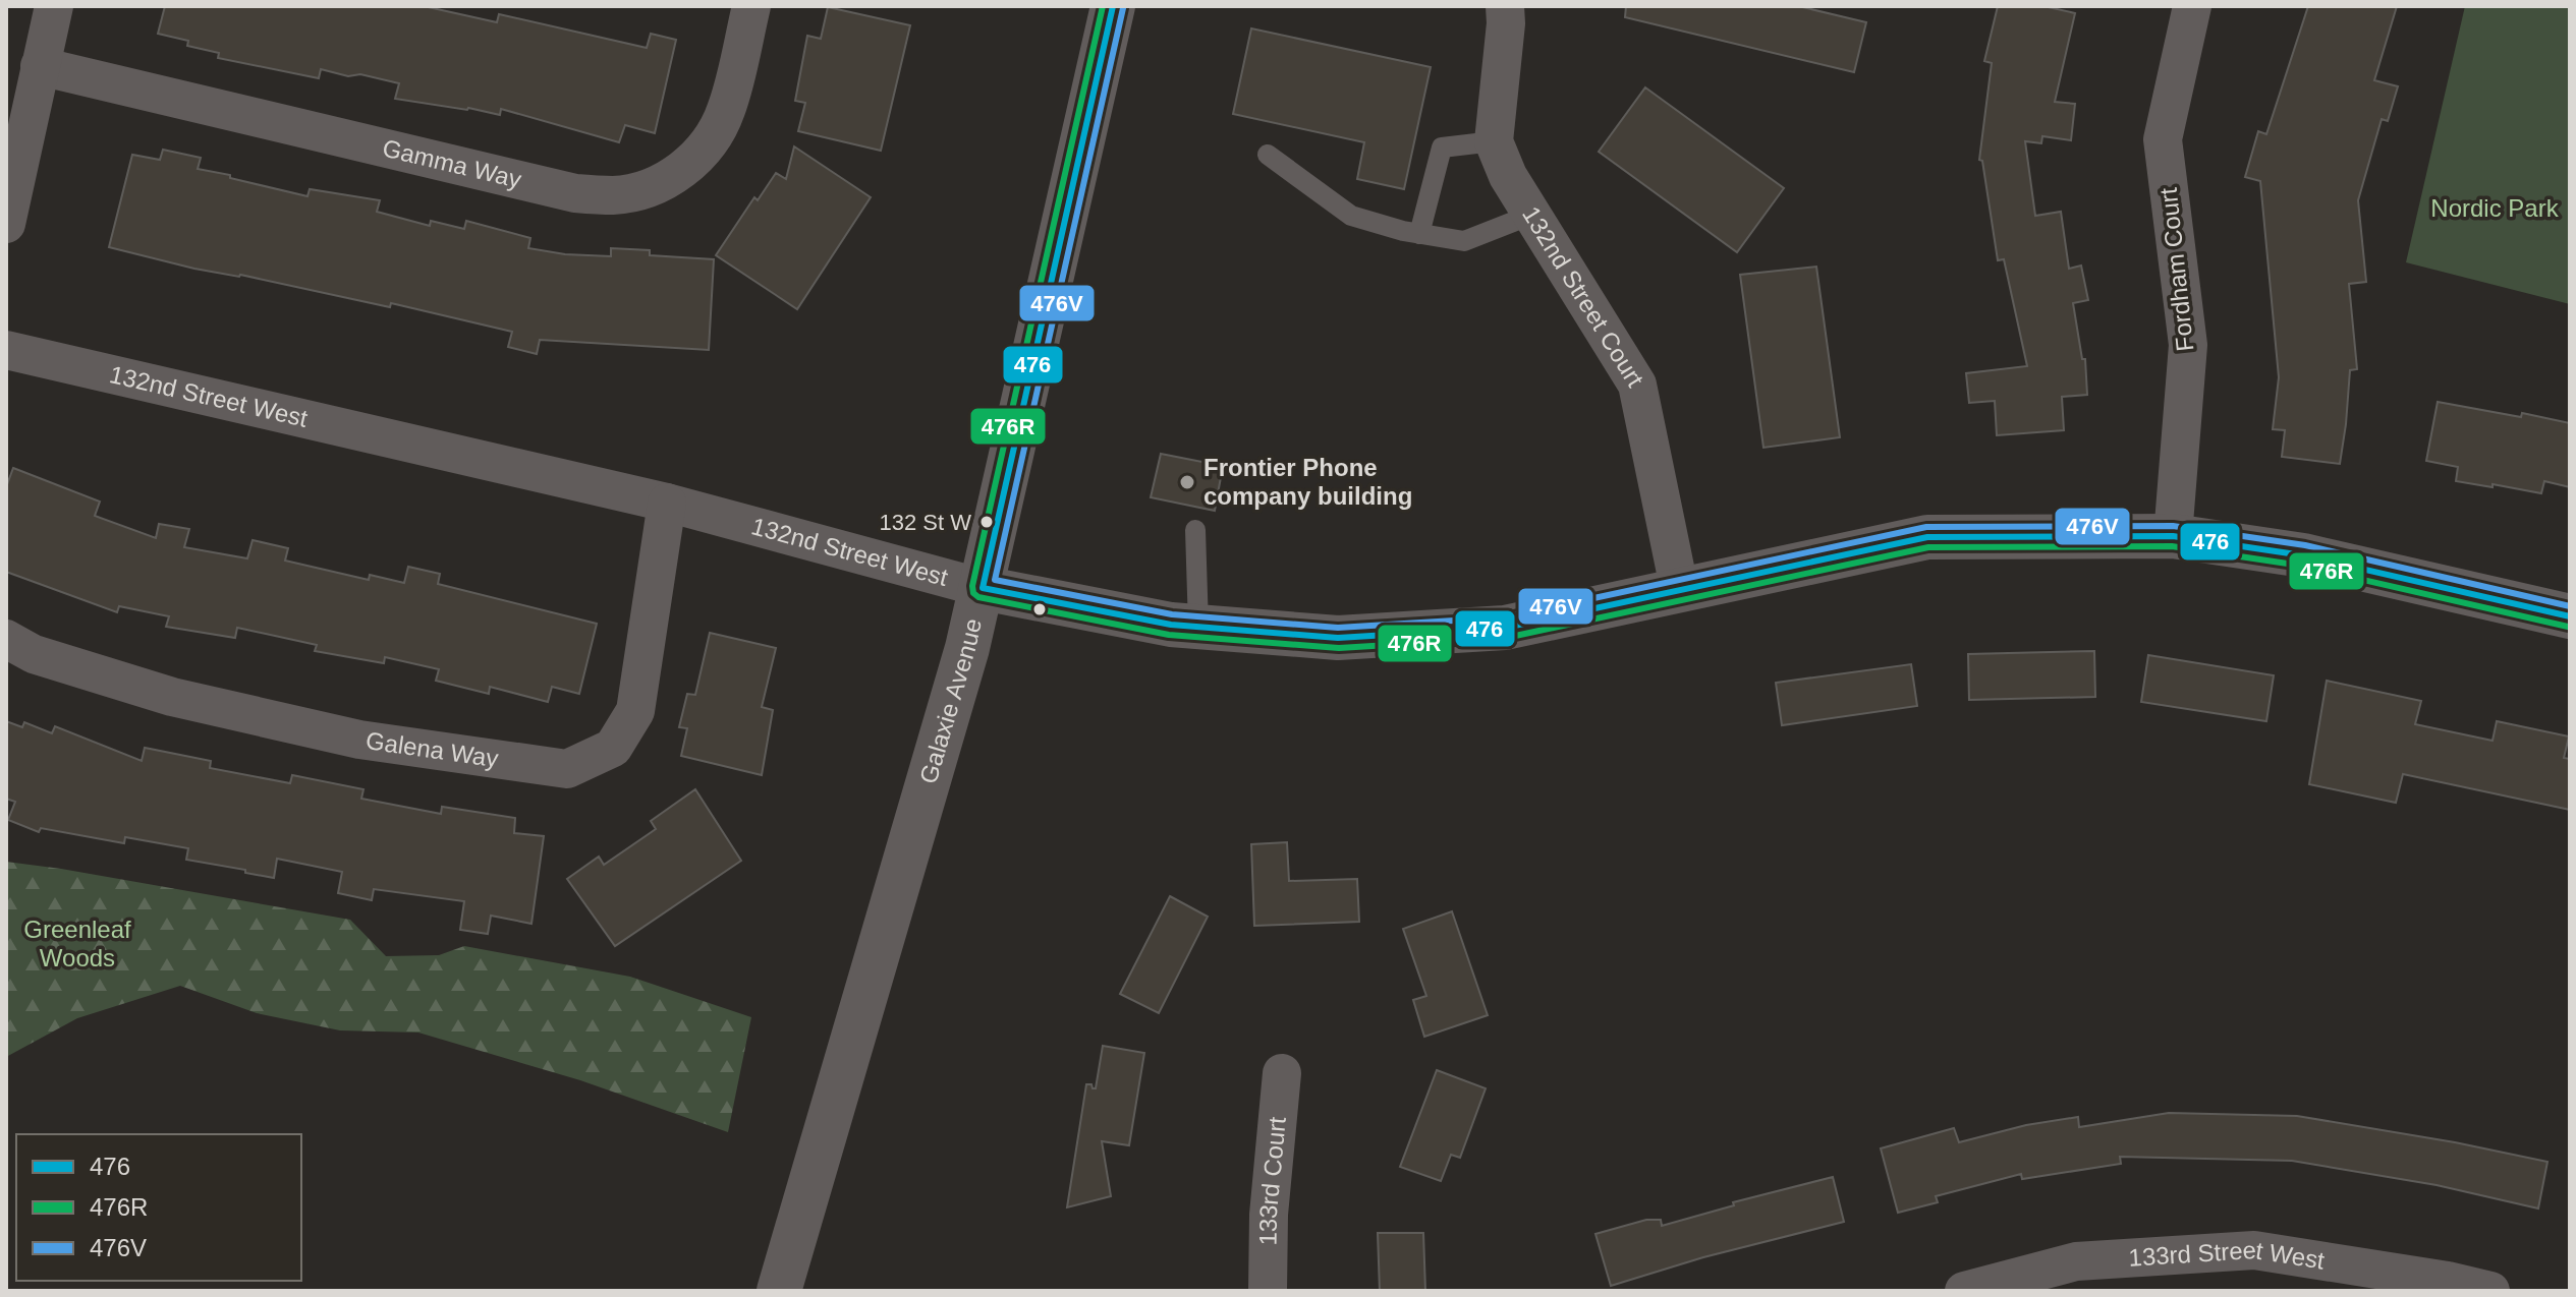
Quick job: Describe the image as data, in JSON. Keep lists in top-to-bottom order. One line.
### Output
{"streets":{"street":["Gamma Way","Fordham Court","132nd Street Court","132nd Street West","Galaxie Avenue","Galena Way","133rd Court","133rd Street West"]},"crossings":[["Fordham Court","132nd Street West"],["132nd Street Court","132nd Street West"],["132nd Street West","Galaxie Avenue"],["132nd Street West","Galena Way"]],"parks":["Nordic Park","Greenleaf Woods"],"places":["Frontier Phone company building","132 St W"],"lines":["transit line 476","transit line 476R","transit line 476V"],"legend":["476","476R","476V"]}
